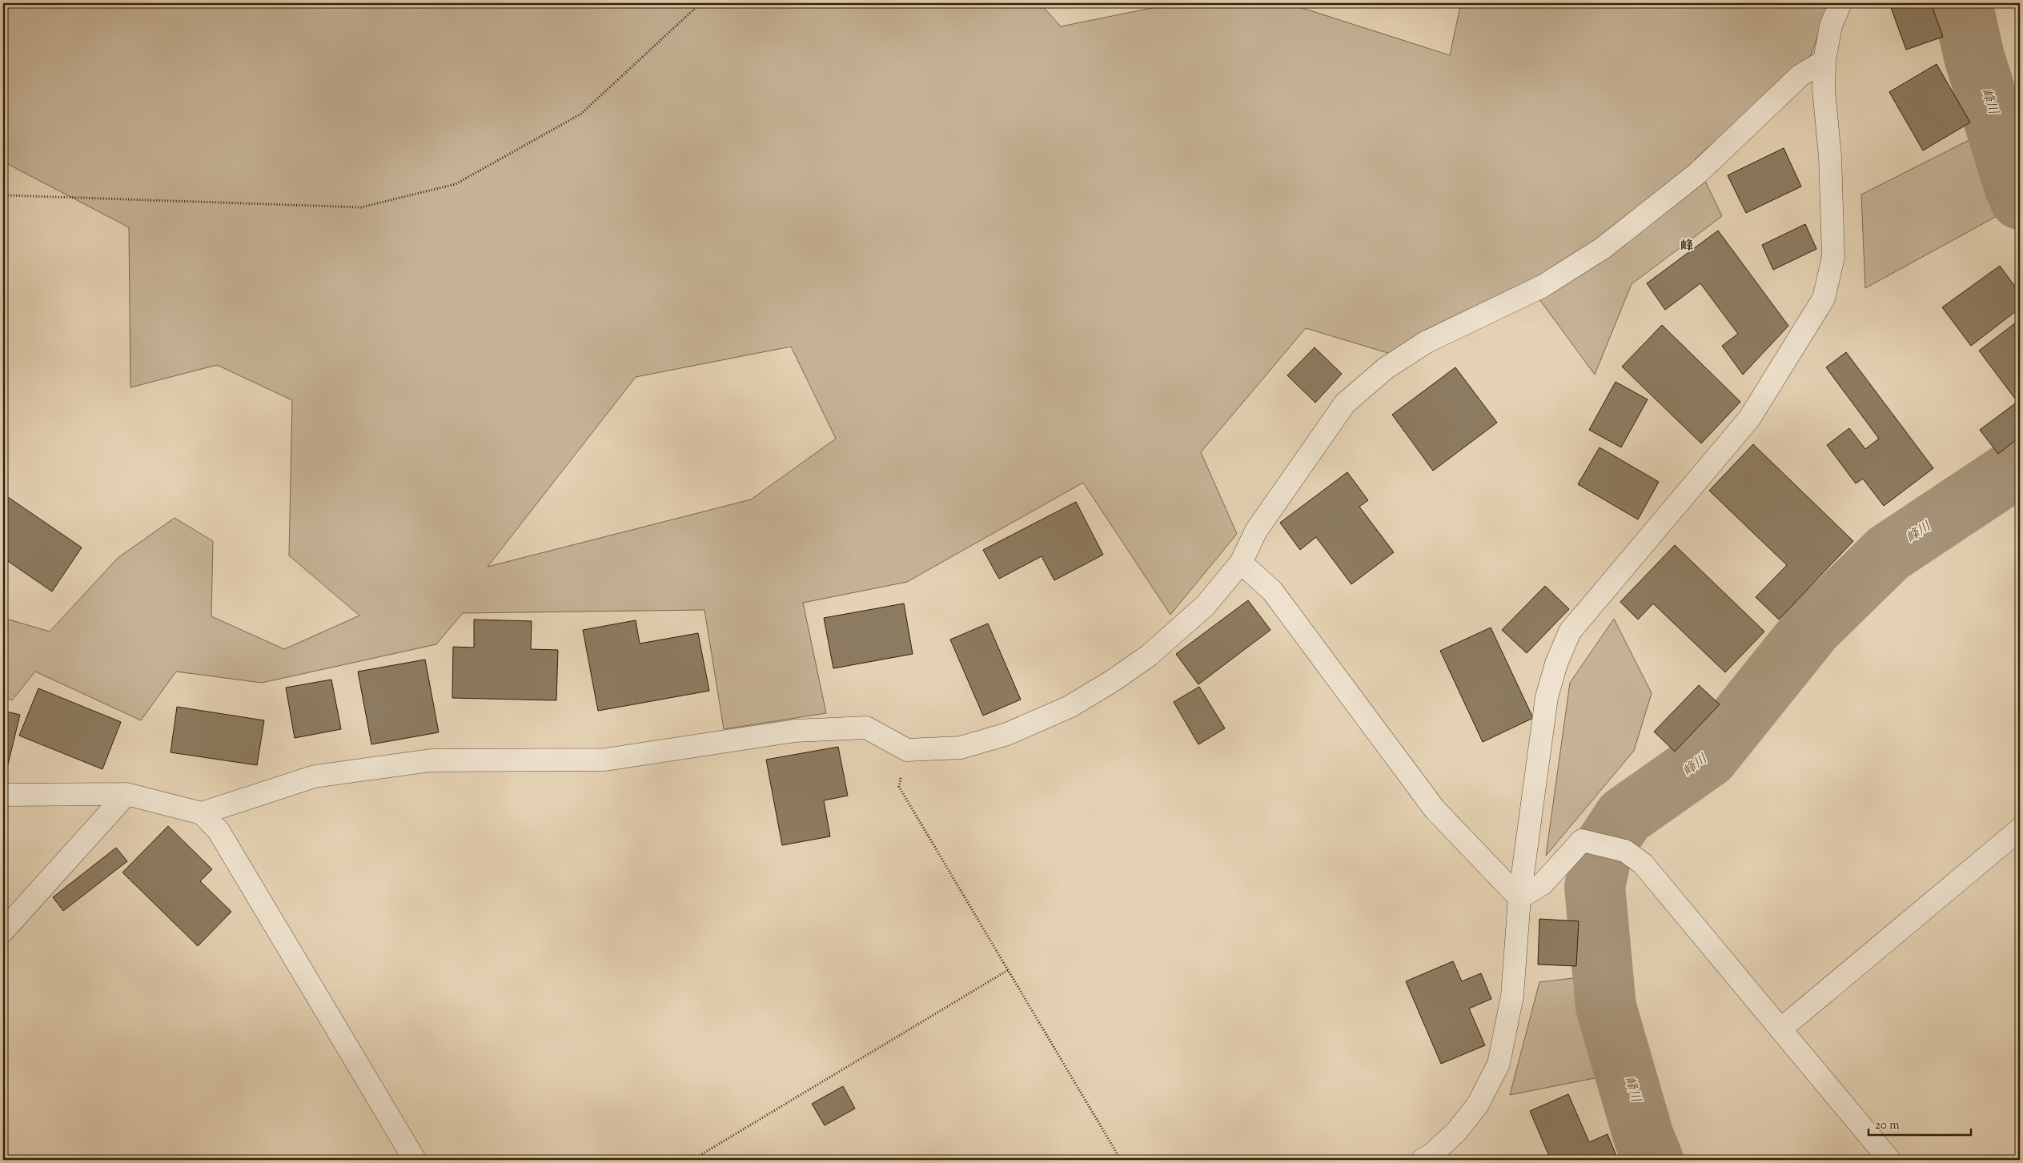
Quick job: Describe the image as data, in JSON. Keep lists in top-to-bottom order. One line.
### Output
{"districts":["峰"],"water":["峰川"],"scale_bar":"20 m"}
